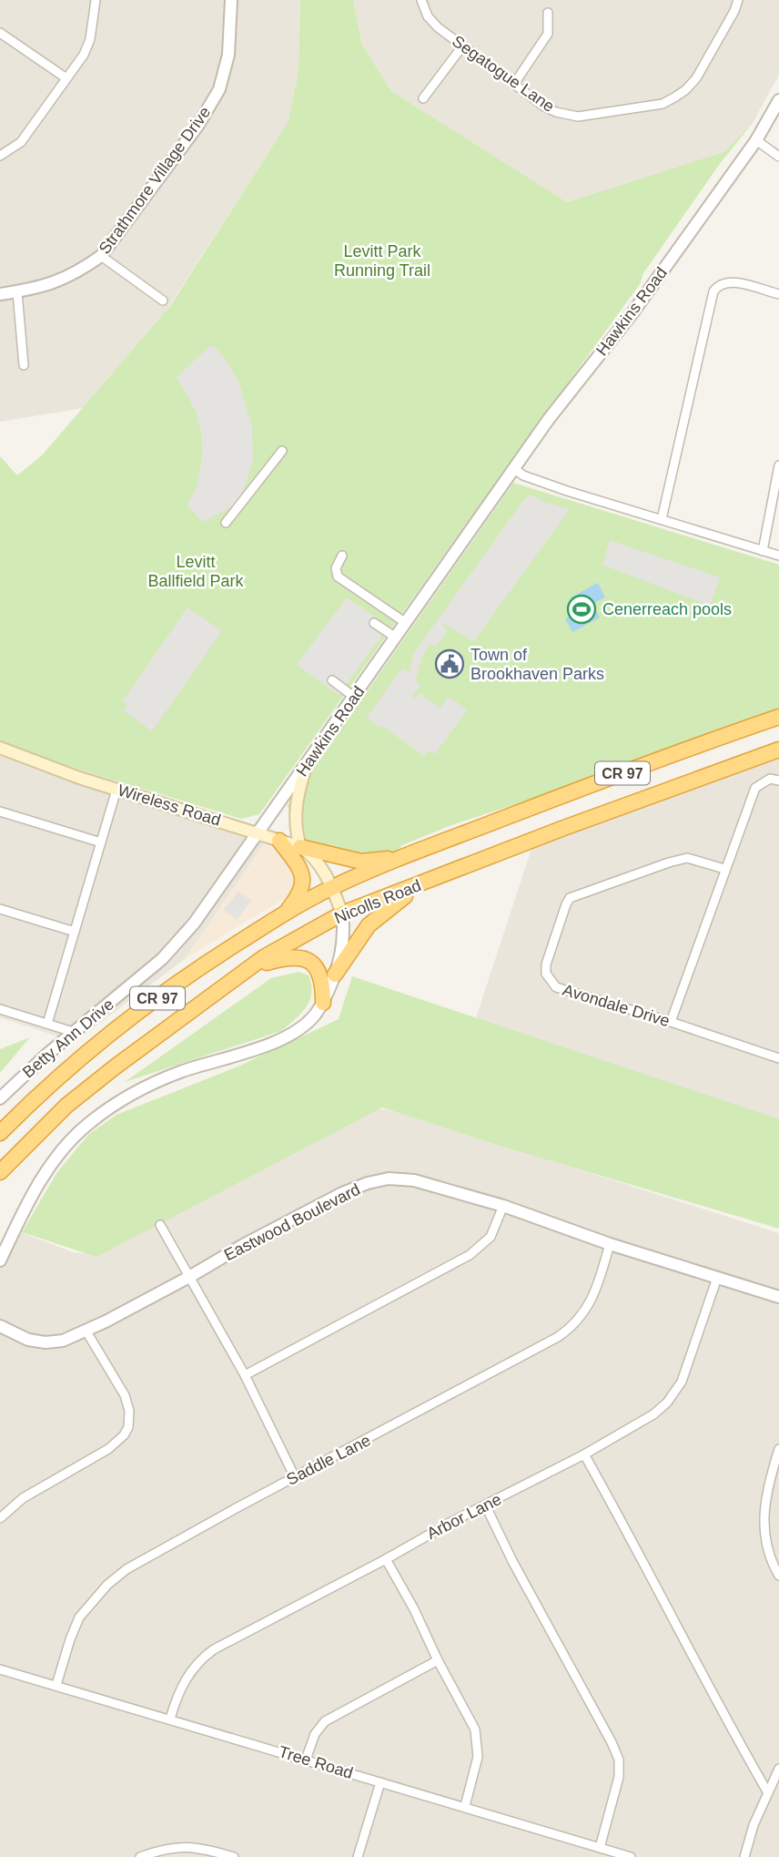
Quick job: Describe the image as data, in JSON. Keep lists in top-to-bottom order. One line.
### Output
{"streets":{"highway":["CR 97","Nicolls Road"],"main road":["Wireless Road"],"street":["Segatogue Lane","Strathmore Village Drive","Hawkins Road","Avondale Drive","Betty Ann Drive","Eastwood Boulevard","Saddle Lane","Arbor Lane","Tree Road"]},"crossings":[["Hawkins Road","Wireless Road"],["Hawkins Road","Betty Ann Drive"],["Wireless Road","Betty Ann Drive"],["Eastwood Boulevard","Saddle Lane"],["Eastwood Boulevard","Arbor Lane"],["Saddle Lane","Tree Road"],["Arbor Lane","Tree Road"]],"parks":["Levitt Park Running Trail","Levitt Ballfield Park"],"places":{"sports":["Cenerreach pools"],"public building":["Town of Brookhaven Parks"]}}
